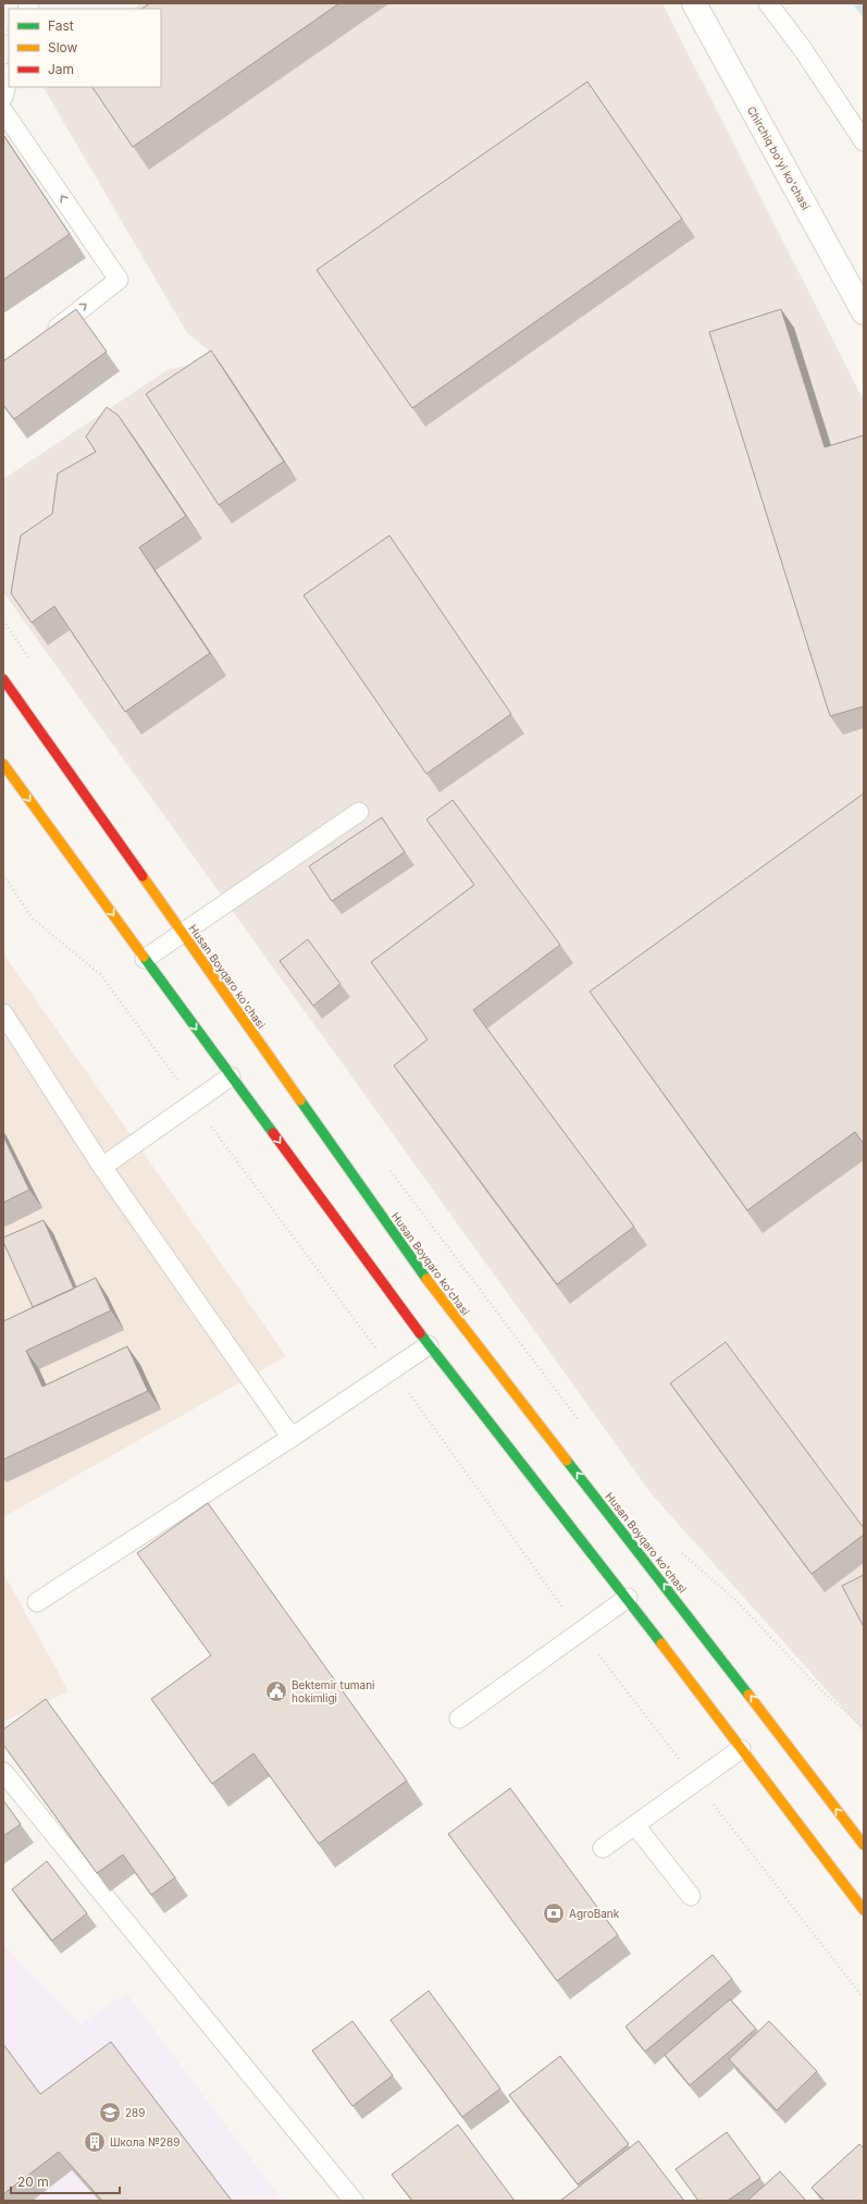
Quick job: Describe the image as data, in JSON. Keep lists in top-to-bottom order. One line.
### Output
{"streets":{"main road":["Husan Boyqaro ko'chasi"],"street":["Chirchiq bo'yi ko'chasi"]},"places":{"public building":["Bektemir tumani hokimligi"],"bank":["AgroBank"],"school or university":["289"],"building":["Школа №289"]},"legend":["Fast","Slow","Jam"],"scale_bar":"20 m"}
